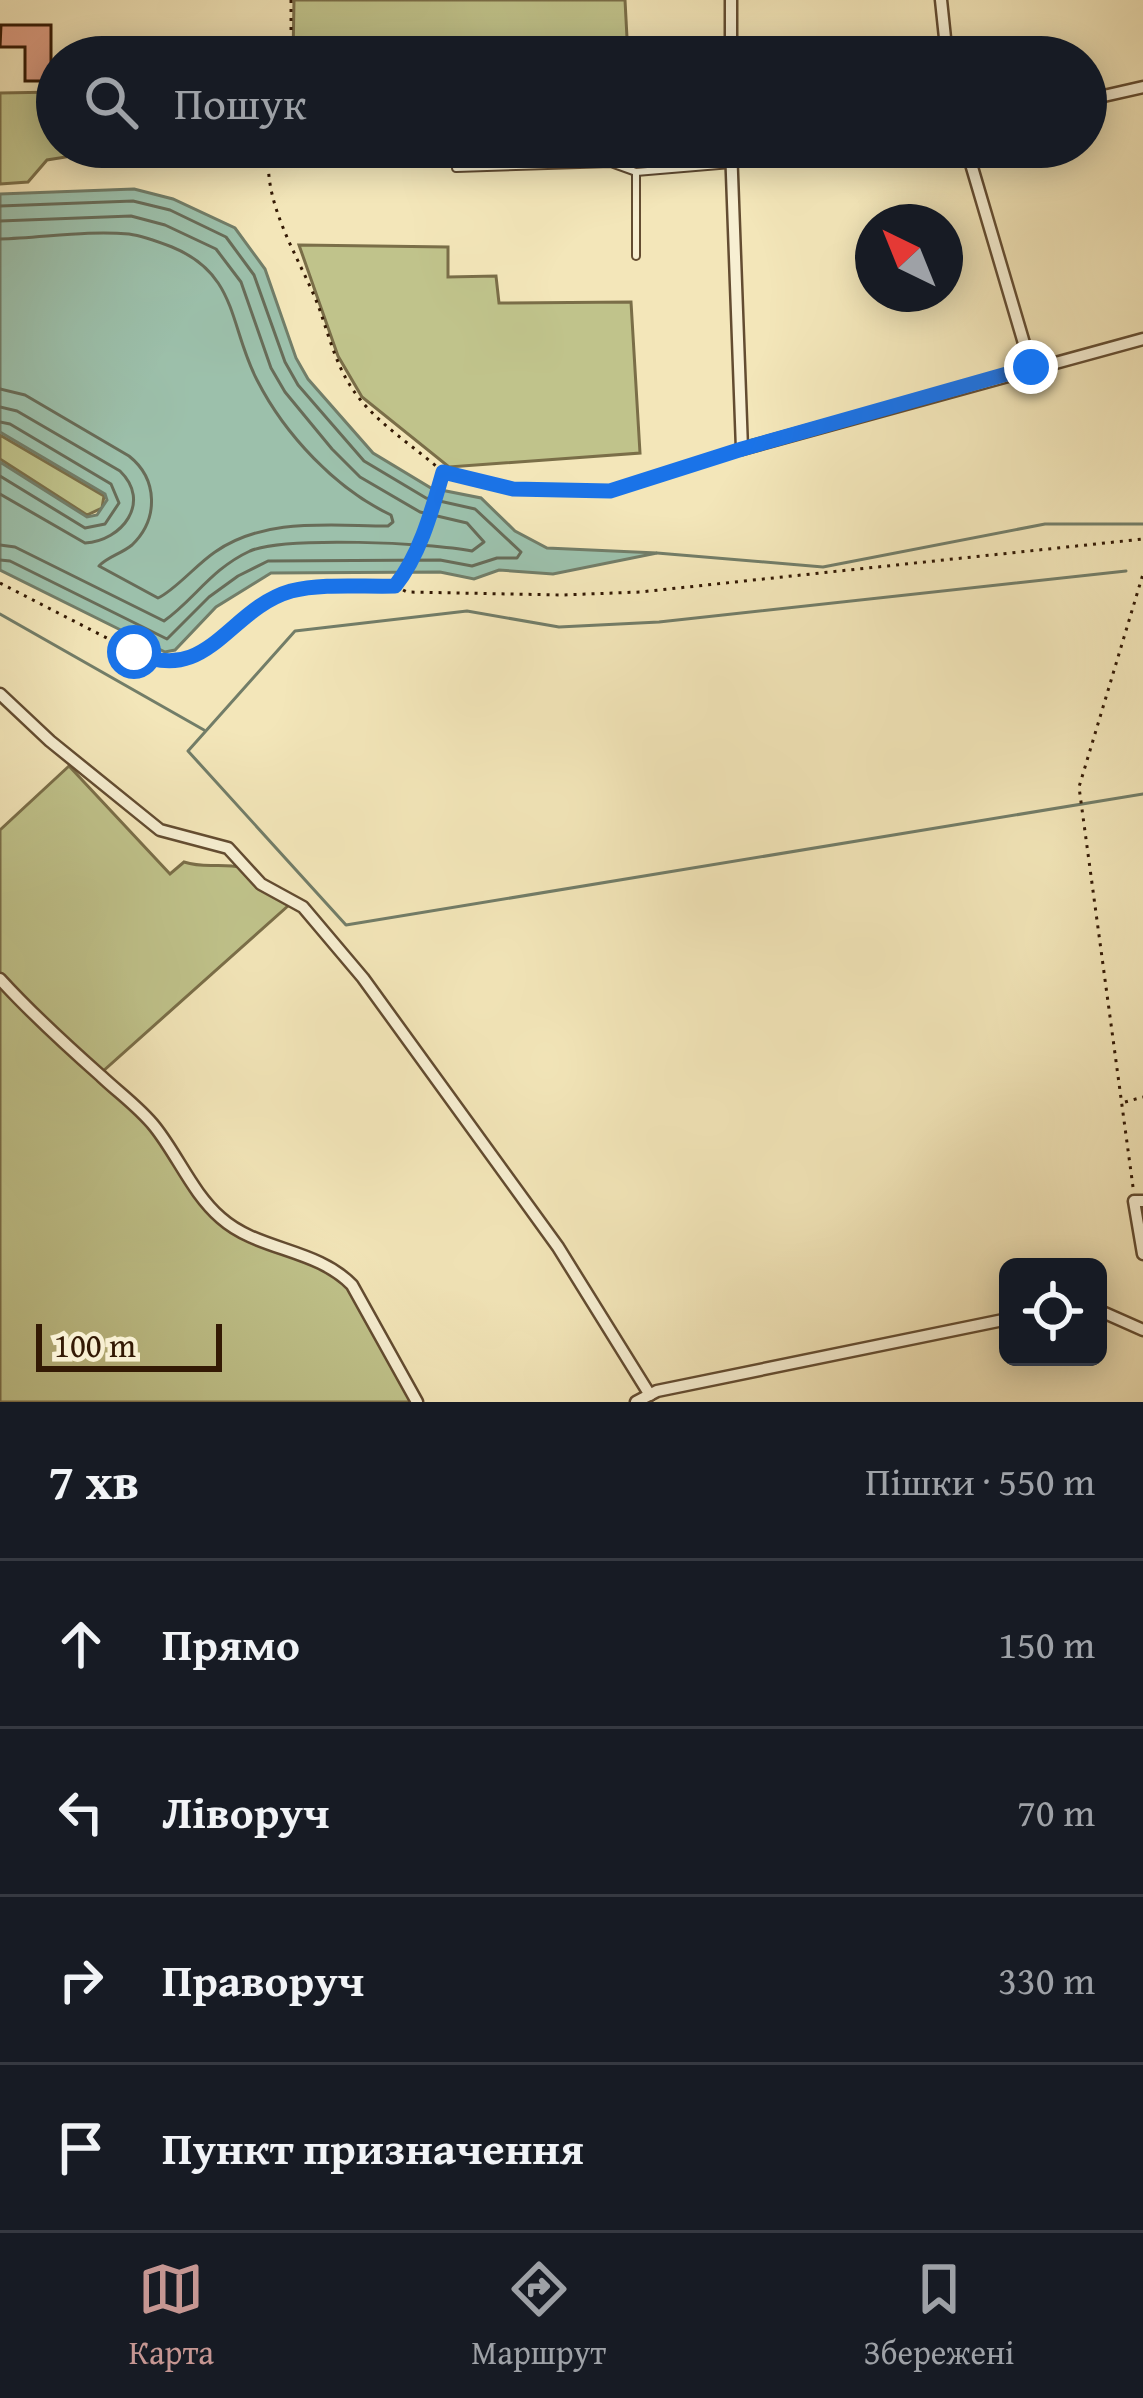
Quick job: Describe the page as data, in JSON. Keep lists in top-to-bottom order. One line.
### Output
{"scale_bar":"100 m","north":"top left","page":{"search":"Пошук","scale":"100 m","heading":["7 хв","Пішки · 550 m"],"list":[["Прямо","150 m"],["Ліворуч","70 m"],["Праворуч","330 m"],"Пункт призначення"],"nav":["Карта","Маршрут","Збережені"]}}
